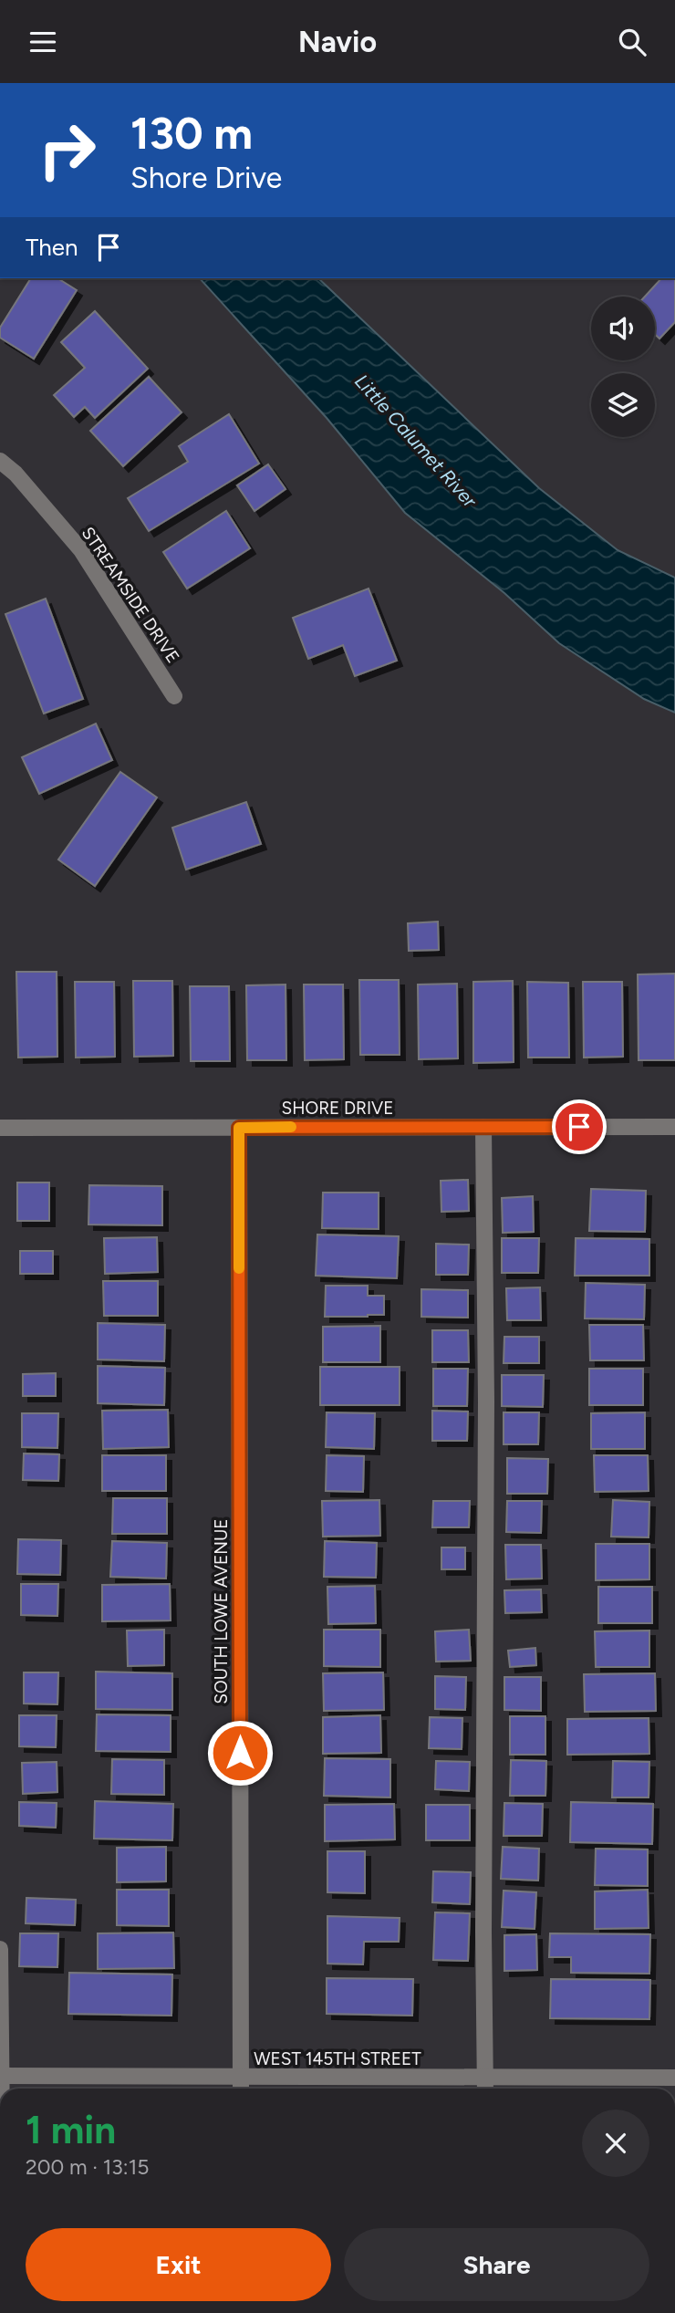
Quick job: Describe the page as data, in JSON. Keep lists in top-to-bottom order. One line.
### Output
{"streets":{"street":["STREAMSIDE DRIVE","SHORE DRIVE","SOUTH LOWE AVENUE","WEST 145TH STREET"]},"crossings":[["SHORE DRIVE","SOUTH LOWE AVENUE"],["SOUTH LOWE AVENUE","WEST 145TH STREET"]],"water":["Little Calumet River"],"page":{"header":"Navio","turn":["130 m","Shore Drive"],"then":"Then","heading":["1 min","200 m · 13:15"],"buttons":["Exit","Share"]}}
